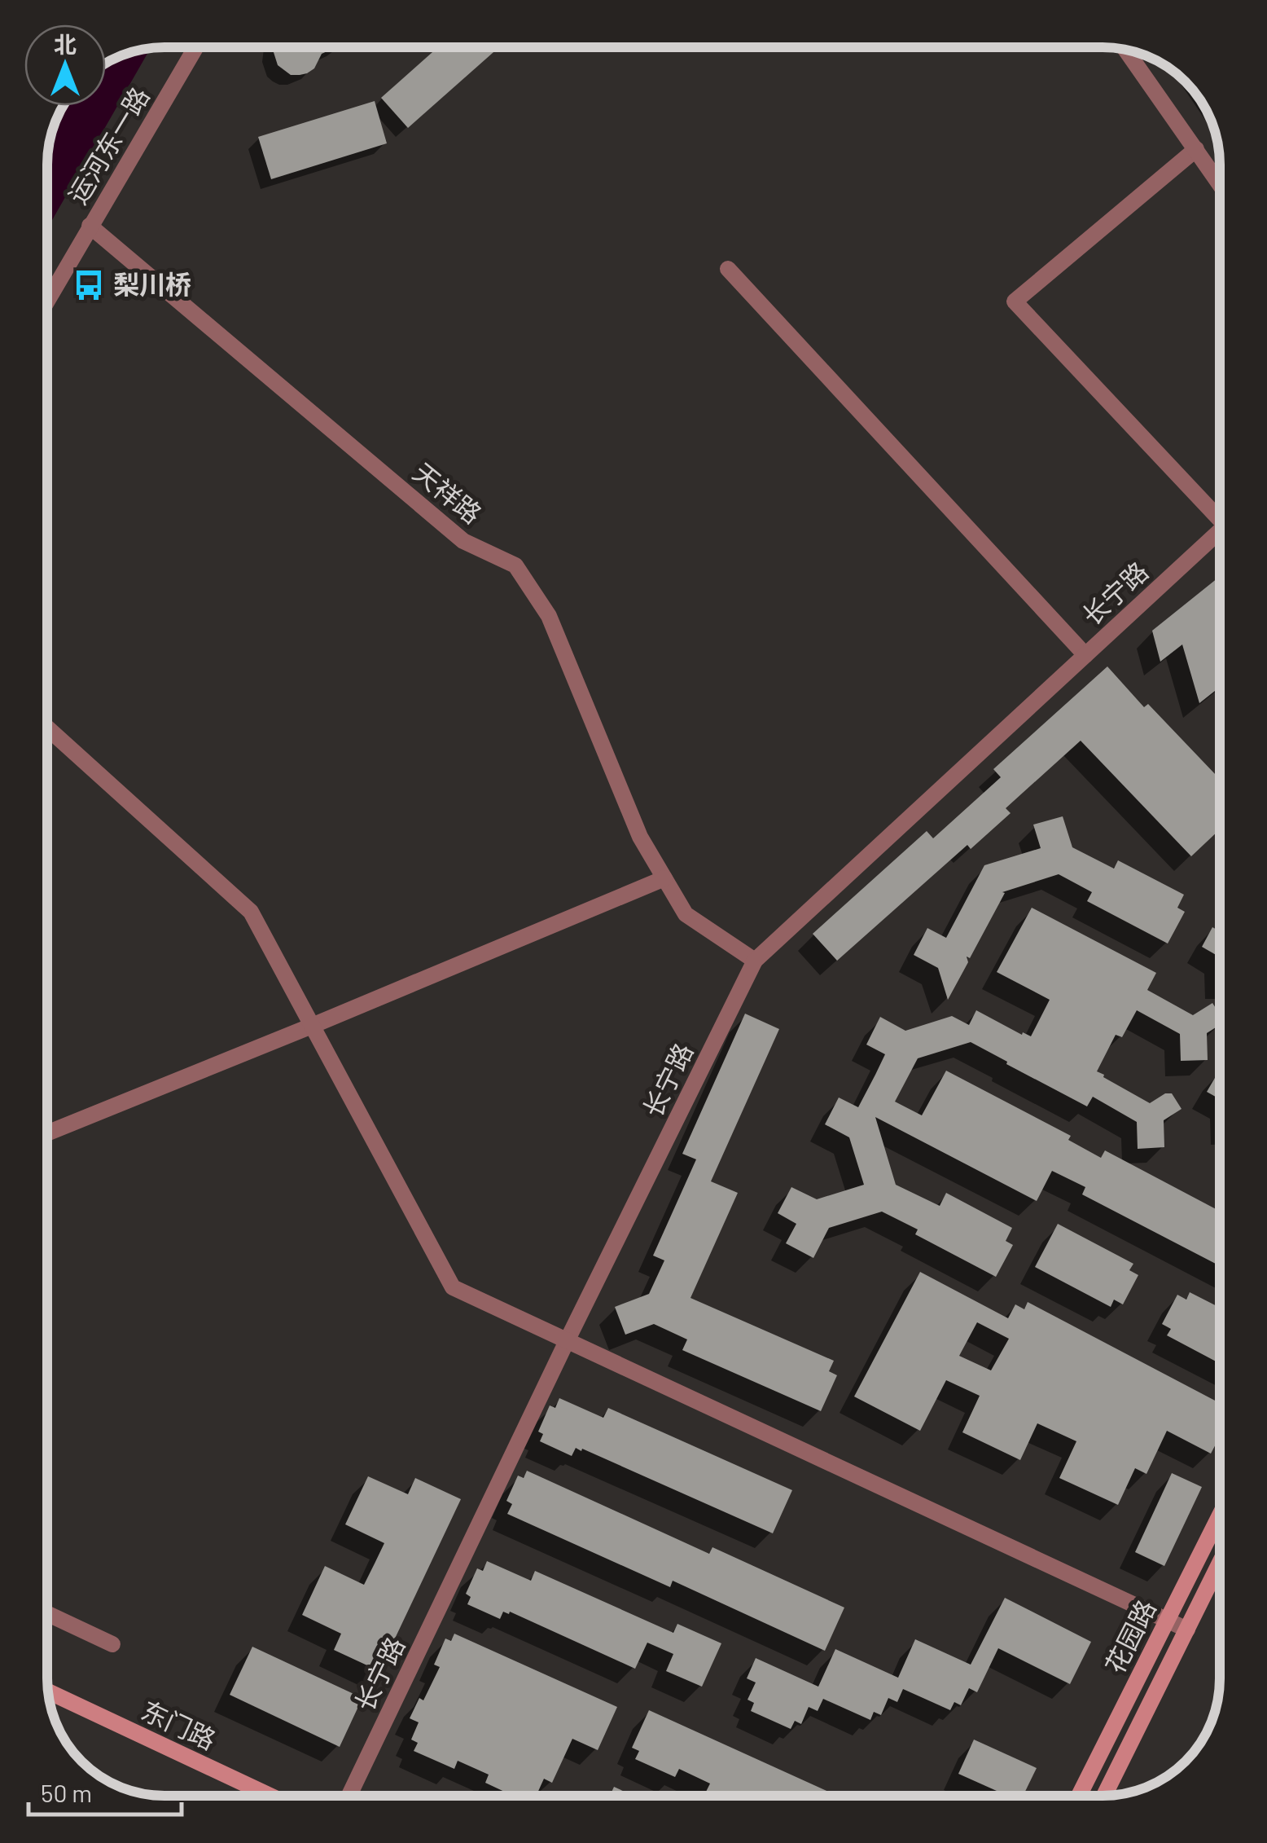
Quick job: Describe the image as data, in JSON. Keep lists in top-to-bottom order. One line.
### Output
{"streets":{"main road":["花园路","东门路"],"street":["运河东一路","天祥路","长宁路"]},"crossings":[["运河东一路","天祥路"],["天祥路","长宁路"]],"places":{"bus stop":["梨川桥"]},"scale_bar":"50 m","north":"top"}
